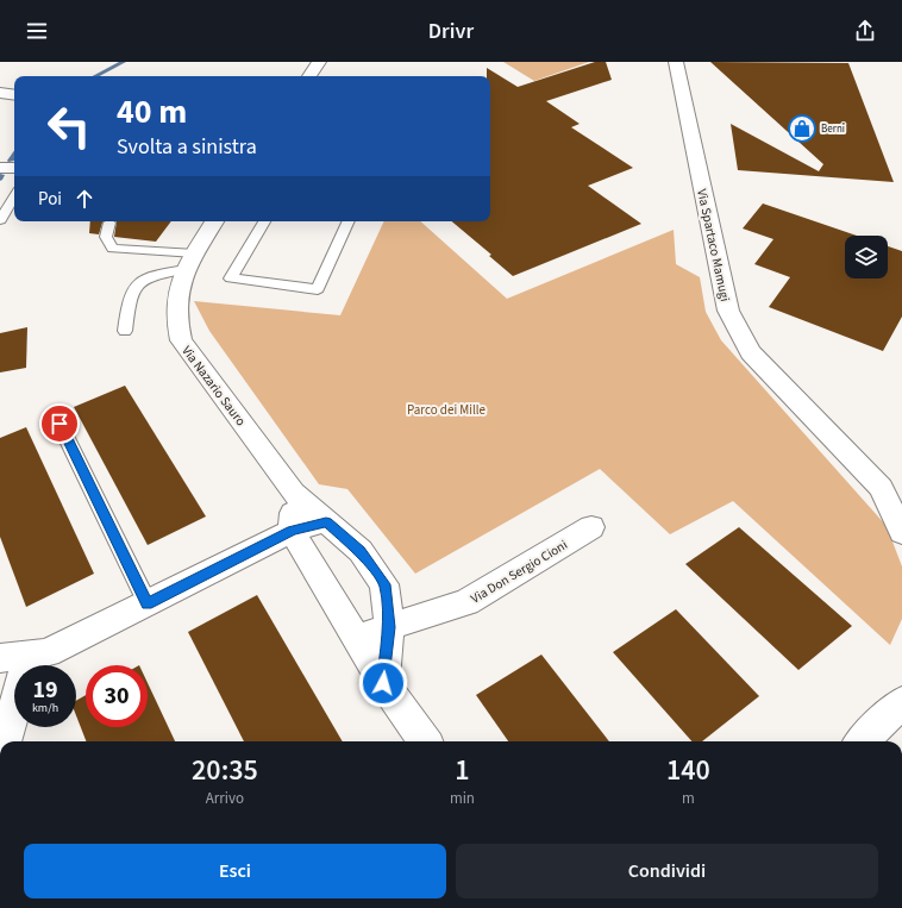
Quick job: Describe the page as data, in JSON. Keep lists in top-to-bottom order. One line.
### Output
{"streets":{"street":["Via Spartaco Mamugi","Via Nazario Sauro","Via Don Sergio Cioni"]},"crossings":[["Via Nazario Sauro","Via Don Sergio Cioni"]],"parks":["Parco dei Mille"],"places":{"shop":["Berni"]},"page":{"header":"Drivr","turn":["40 m","Svolta a sinistra"],"then":"Poi","speed":"19 km/h","limit":"30","eta":["20:35","Arrivo","1","min","140","m"],"buttons":["Esci","Condividi"]}}
